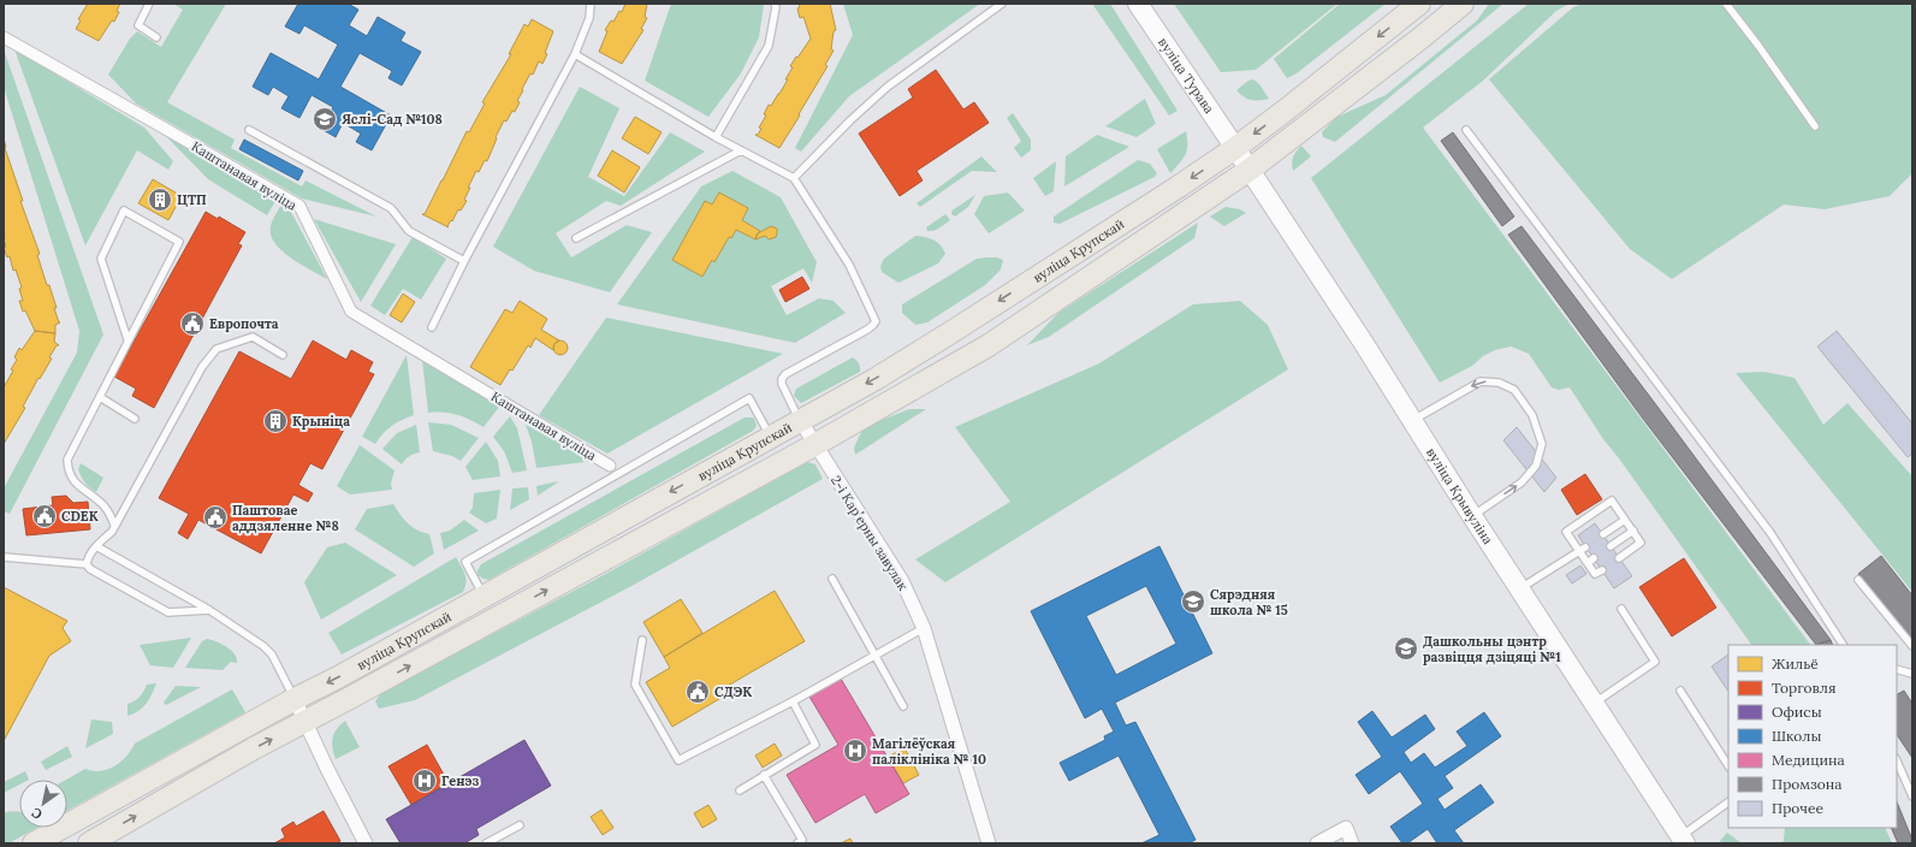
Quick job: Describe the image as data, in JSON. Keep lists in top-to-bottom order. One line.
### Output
{"streets":{"main road":["вуліца Турава","вуліца Крупскай","вуліца Крывуліна"],"street":["Каштанавая вуліца","2-і Карʼерны завулак"]},"crossings":[["вуліца Турава","вуліца Крупскай"],["вуліца Турава","вуліца Крывуліна"],["вуліца Крупскай","вуліца Крывуліна"],["вуліца Крупскай","2-і Карʼерны завулак"]],"places":{"school or university":["Яслі-Сад №108","Сярэдняя школа № 15","Дашкольны цэнтр развіцця дзіцяці №1"],"building":["ЦТП","Крыніца"],"public building":["Европочта","CDEK","Паштовае аддзяленне №8","СДЭК"],"hospital":["Магілёўская паліклініка № 10","Генэз"]},"legend":["Жильё","Торговля","Офисы","Школы","Медицина","Промзона","Прочее"],"north":"bottom left"}
